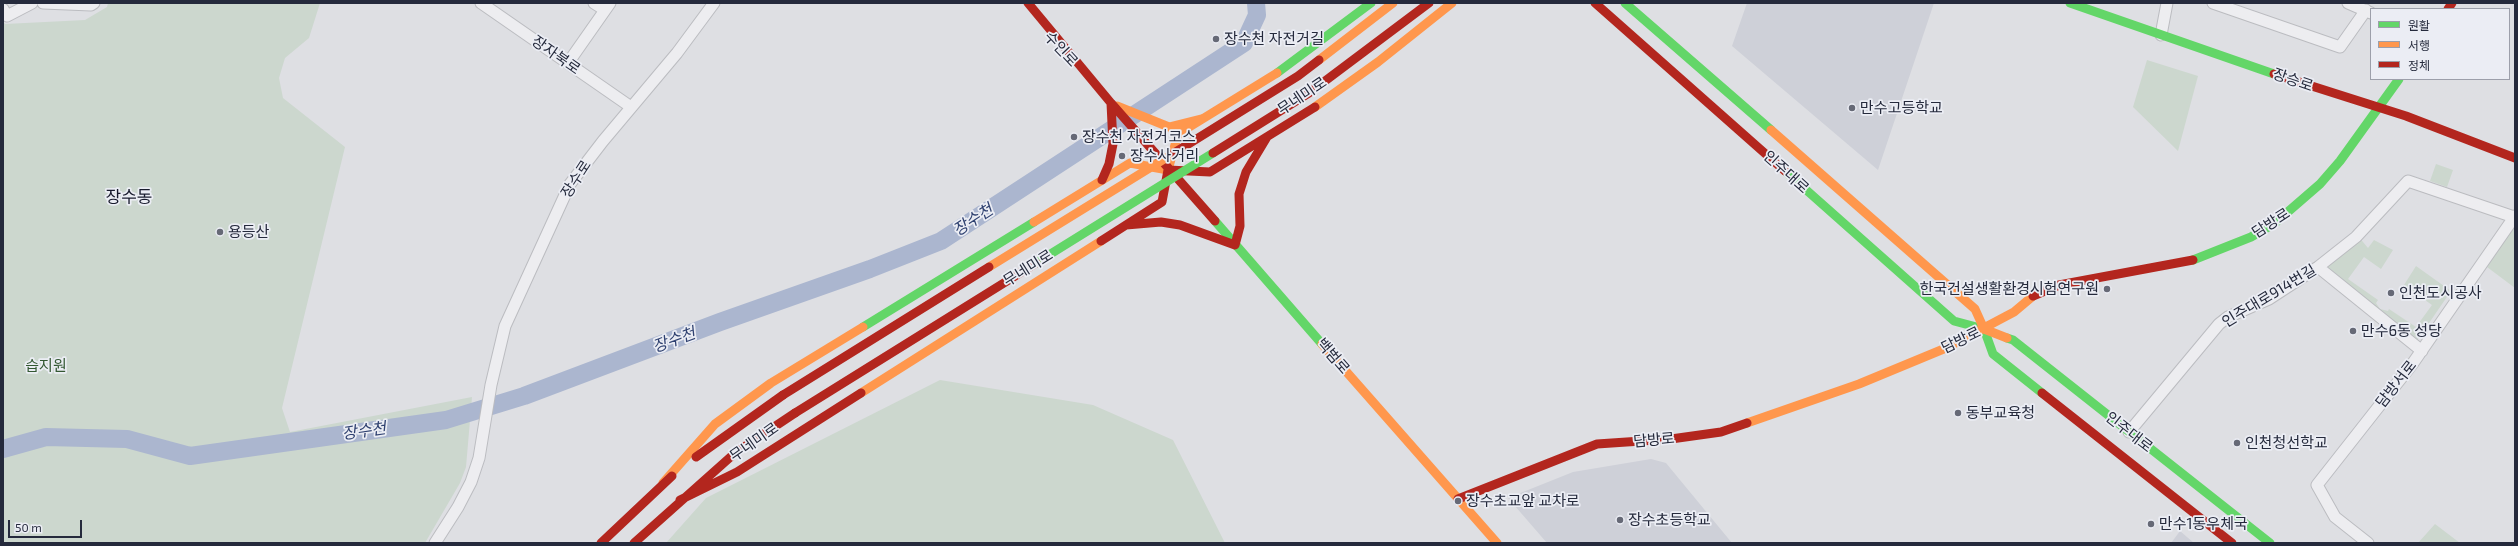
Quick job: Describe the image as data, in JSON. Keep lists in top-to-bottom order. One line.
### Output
{"streets":{"main road":["수인로","장승로","무네미로","인주대로","담방로","백범로"],"street":["장자북로","장수로","인주대로914번길","담방서로"]},"crossings":[["수인로","백범로"],["장자북로","장수로"],["장승로","담방로"],["인주대로","담방로"],["인주대로","인주대로914번길"],["담방로","백범로"],["인주대로914번길","담방서로"]],"districts":["장수동"],"water":["장수천"],"parks":["습지원"],"places":["장수천 자전거길","만수고등학교","장수천 자전거코스","장수사거리","용등산","한국건설생활환경시험연구원","인천도시공사","만수6동 성당","동부교육청","인천청선학교","장수초교앞 교차로","장수초등학교","만수1동우체국"],"legend":["원활","서행","정체"],"scale_bar":"50 m"}
